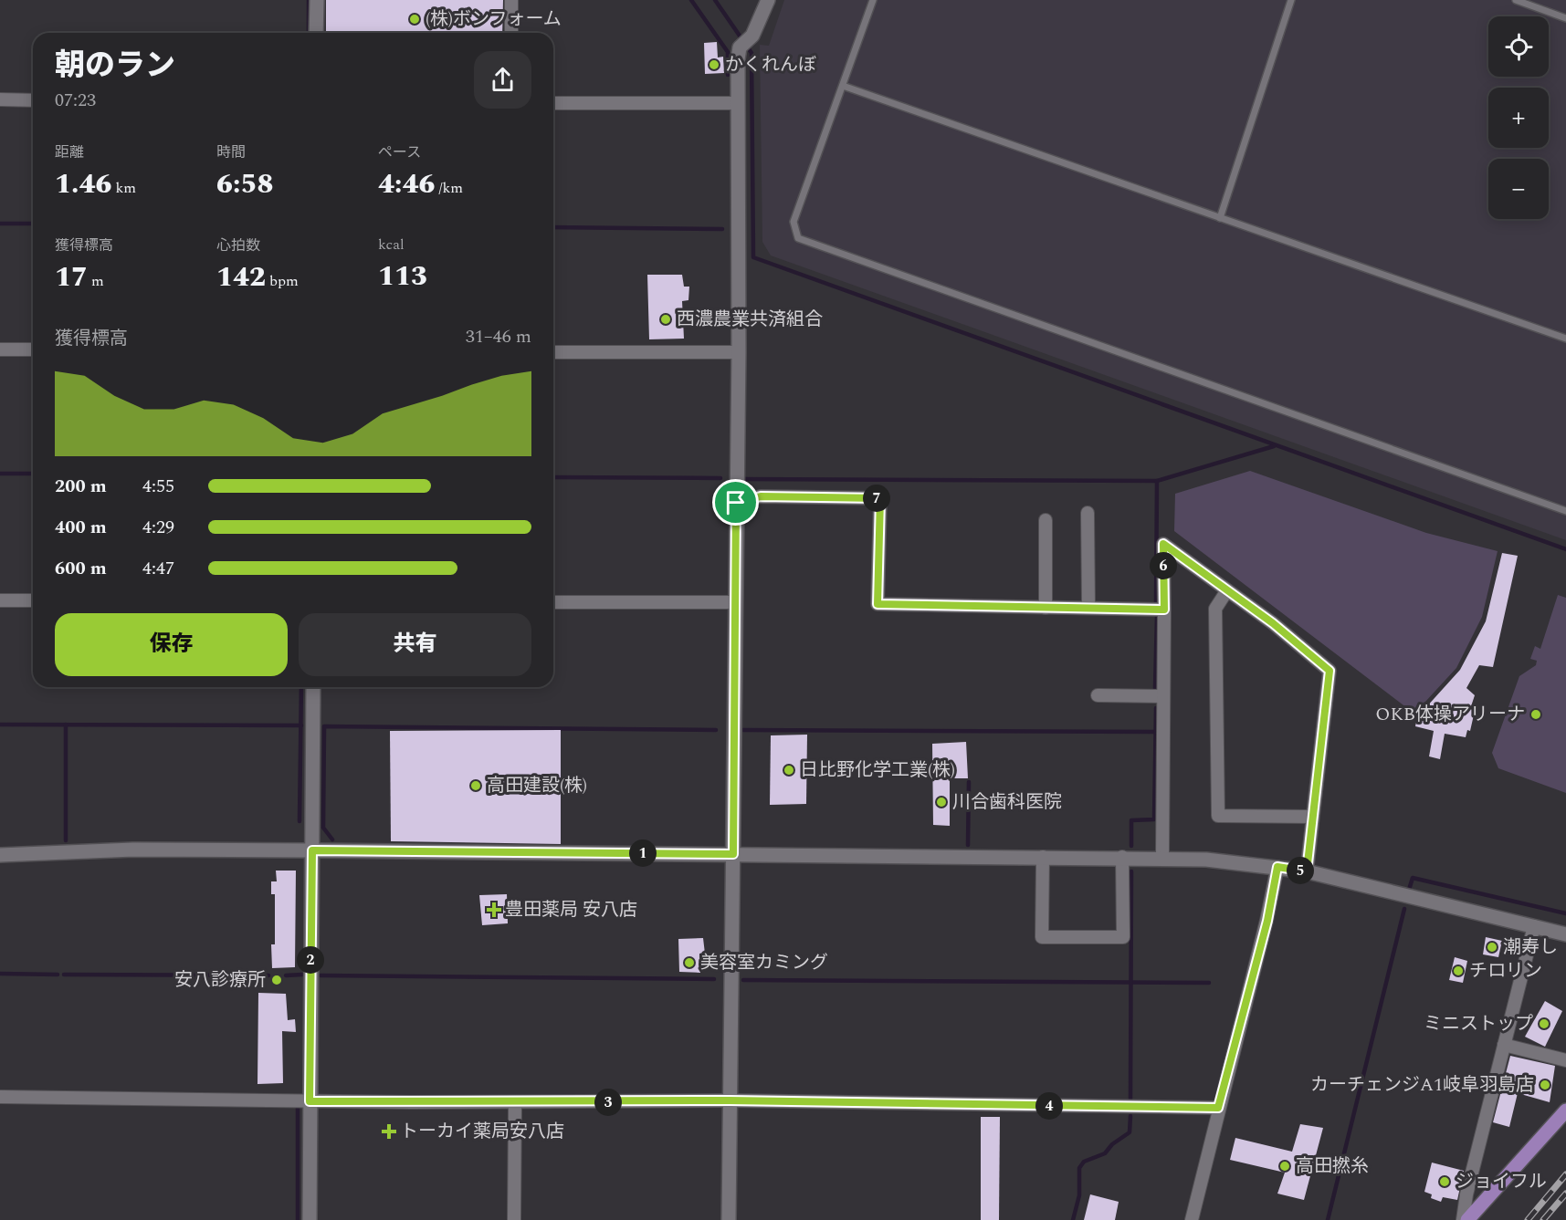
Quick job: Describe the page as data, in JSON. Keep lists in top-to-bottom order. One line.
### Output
{"places":{"other":["(株)ボンフォーム","かくれんぼ","西濃農業共済組合","OKB体操アリーナ","日比野化学工業(株)","高田建設(株)","川合歯科医院","潮寿し","美容室カミング","チロリン","安八診療所","ミニストップ","カーチェンジA1岐阜羽島店","高田撚糸","ジョイフル"],"health":["豊田薬局 安八店","トーカイ薬局安八店"]},"page":{"map_buttons":["+","−"],"heading":["朝のラン","07:23"],"stats":[["距離","1.46 km"],["時間","6:58"],["ペース","4:46 /km"],["獲得標高","17 m"],["心拍数","142 bpm"],["kcal","113"]],"chart":["獲得標高","31–46 m"],"list":[{"name":"200 m","note":"4:55"},{"name":"400 m","note":"4:29"},{"name":"600 m","note":"4:47"}],"pins":["7","6","1","5","2","3","4"],"buttons":["保存","共有"]}}
